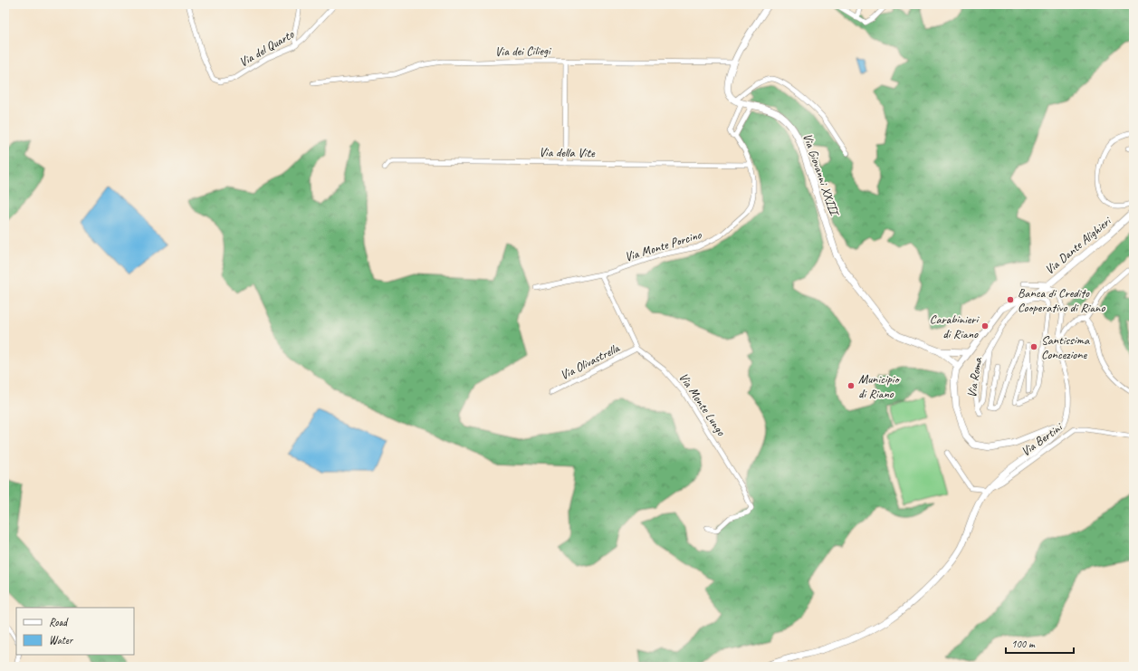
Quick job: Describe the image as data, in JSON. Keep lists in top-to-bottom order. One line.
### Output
{"streets":{"main road":["Via Giovanni XXIII","Via Dante Alighieri"],"street":["Via del Quarto","Via dei Ciliegi","Via della Vite","Via Monte Porcino","Via Olivastrella","Via Roma","Via Monte Lungo","Via Bertini"]},"crossings":[["Via della Vite","Via Monte Porcino"],["Via Giovanni XXIII","Via Monte Porcino"],["Via Giovanni XXIII","Via Dante Alighieri"],["Via Monte Porcino","Via Monte Lungo"],["Via Olivastrella","Via Monte Lungo"]],"places":["Banca di Credito Cooperativo di Riano","Carabinieri di Riano","Santissima Concezione","Municipio di Riano"],"legend":["Road","Water"],"scale_bar":"100 m"}
